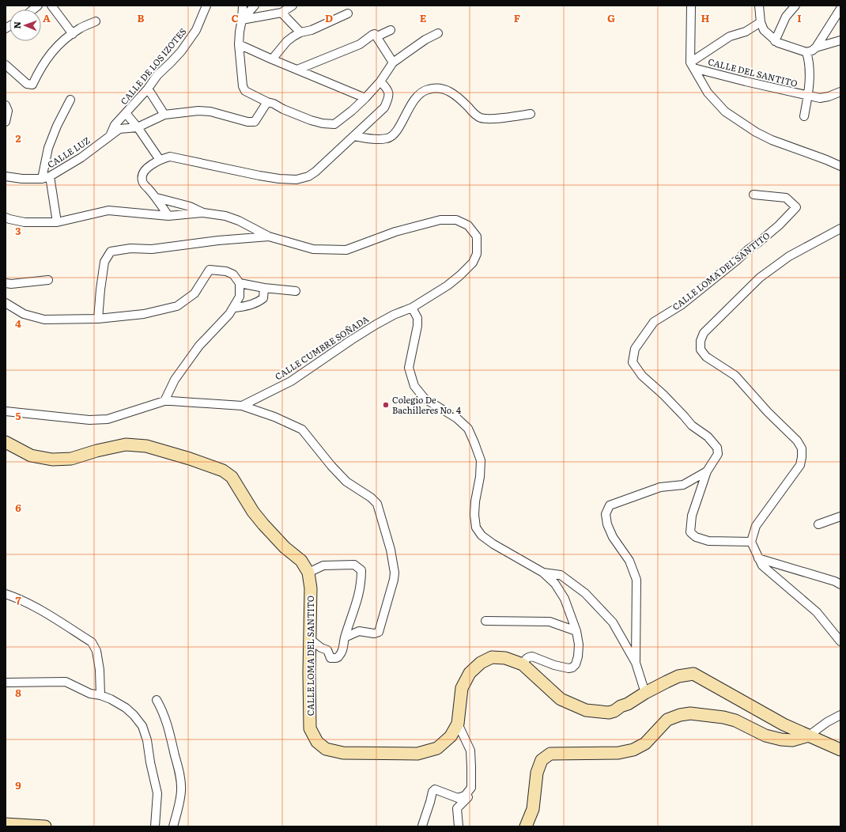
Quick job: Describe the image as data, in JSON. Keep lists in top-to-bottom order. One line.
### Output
{"streets":{"main road":["CALLE LOMA DEL SANTITO"],"street":["CALLE DE LOS IZOTES","CALLE DEL SANTITO","CALLE LUZ","CALLE CUMBRE SOÑADA"]},"crossings":[["CALLE DE LOS IZOTES","CALLE LUZ"]],"places":["Colegio De Bachilleres No. 4"],"north":"left","grid":{"columns":["A","B","C","D","E","F","G","H","I"],"rows":["2","3","4","5","6","7","8","9"]}}
